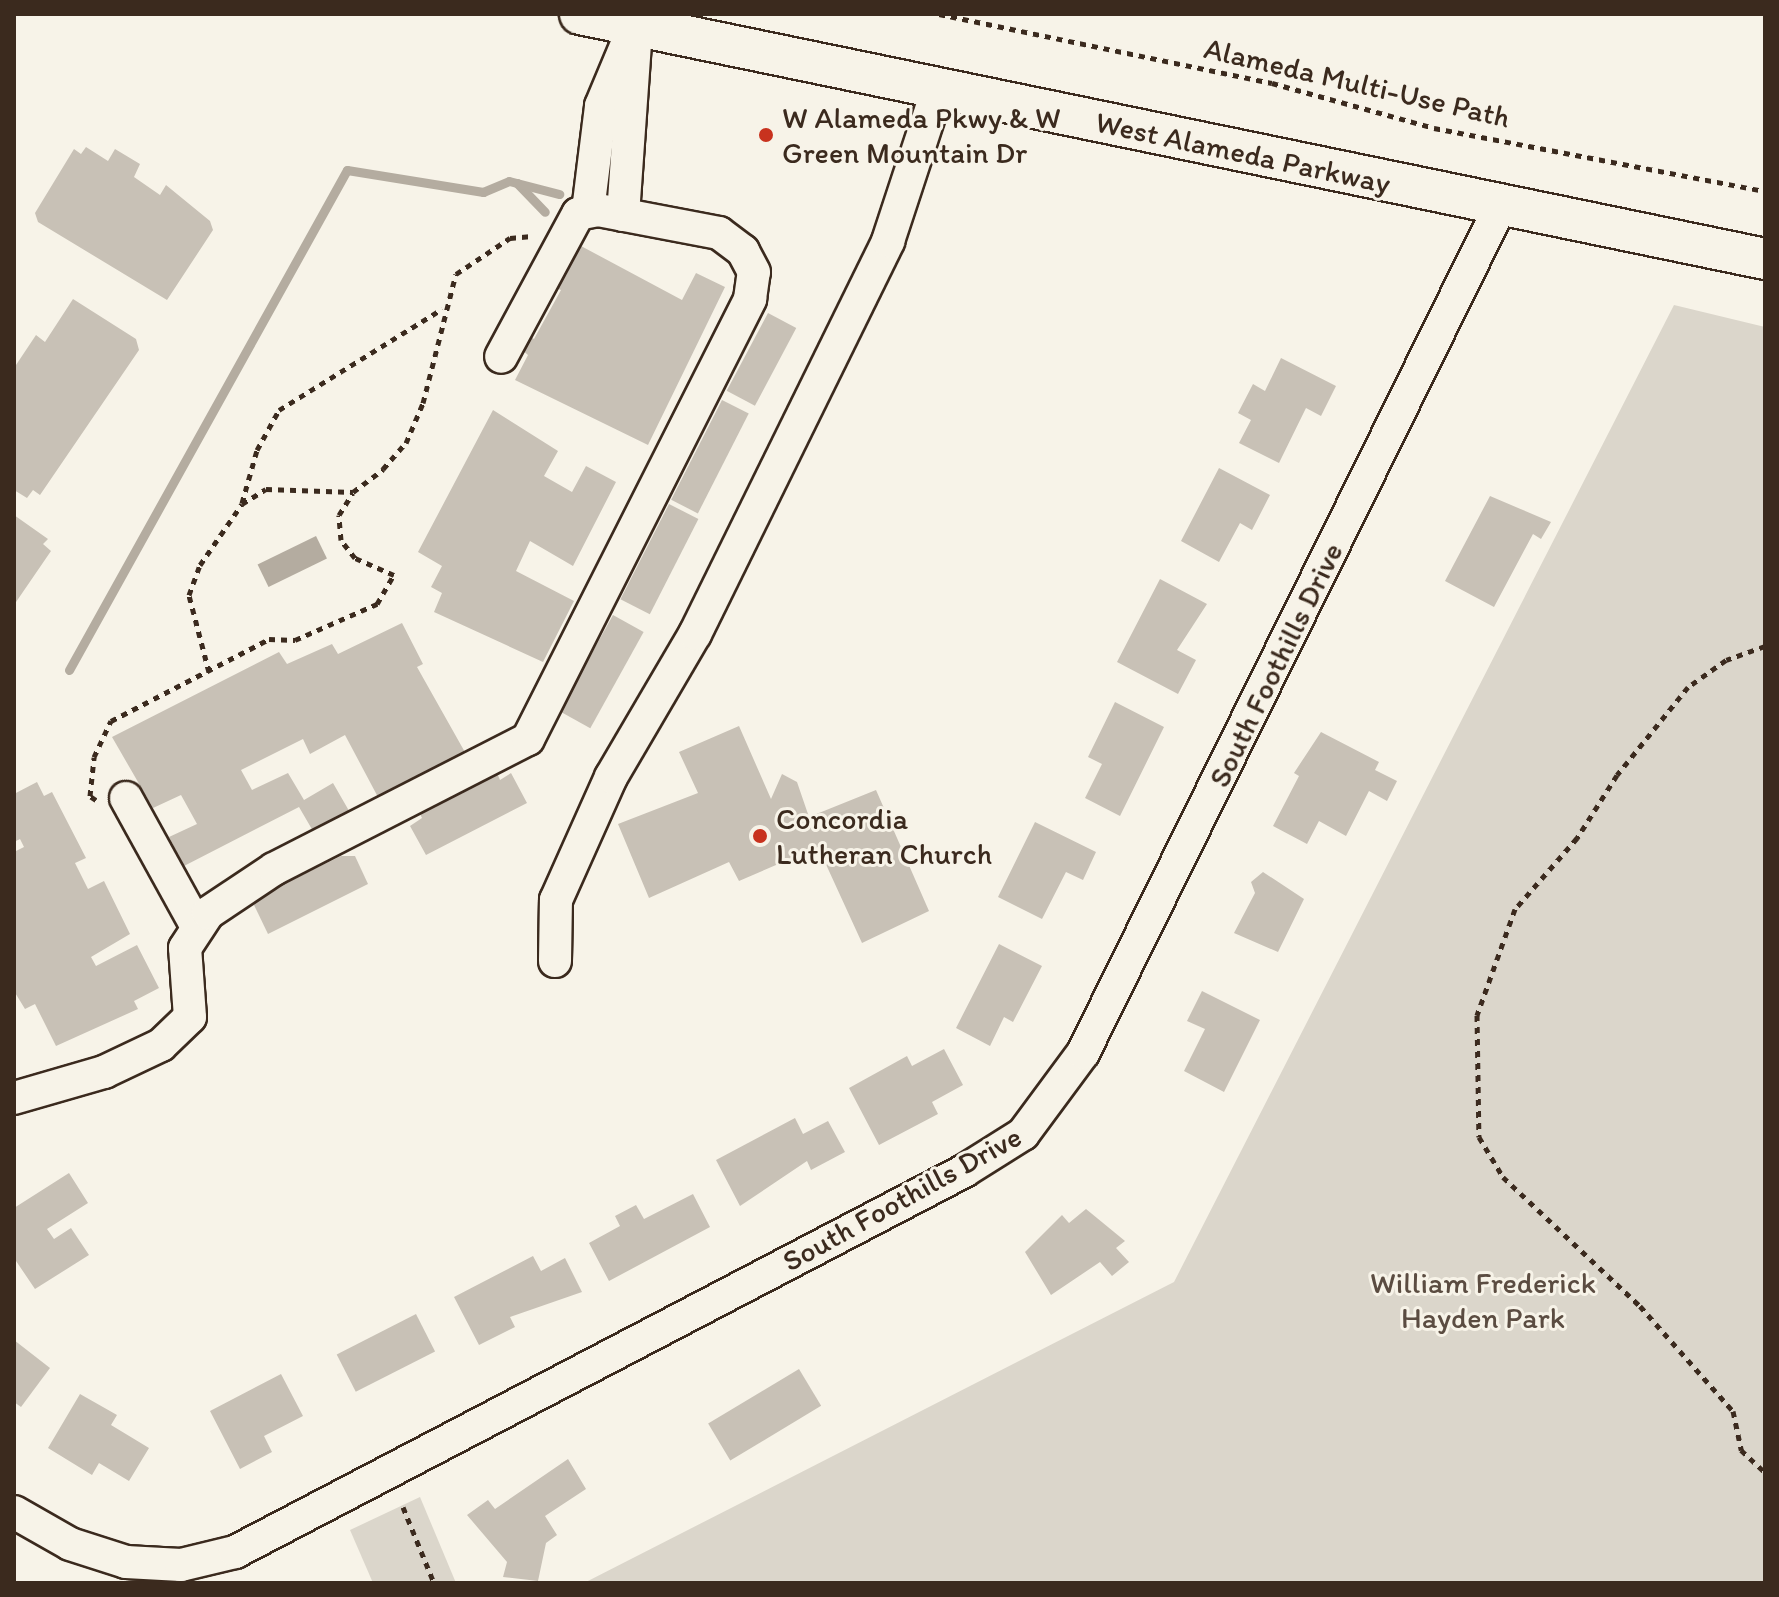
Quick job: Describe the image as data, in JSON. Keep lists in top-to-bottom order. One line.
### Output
{"streets":{"main road":["West Alameda Parkway"],"street":["South Foothills Drive"],"path":["Alameda Multi-Use Path"]},"crossings":[["West Alameda Parkway","South Foothills Drive"]],"parks":["William Frederick Hayden Park"],"places":["W Alameda Pkwy & W Green Mountain Dr","Concordia Lutheran Church"]}
